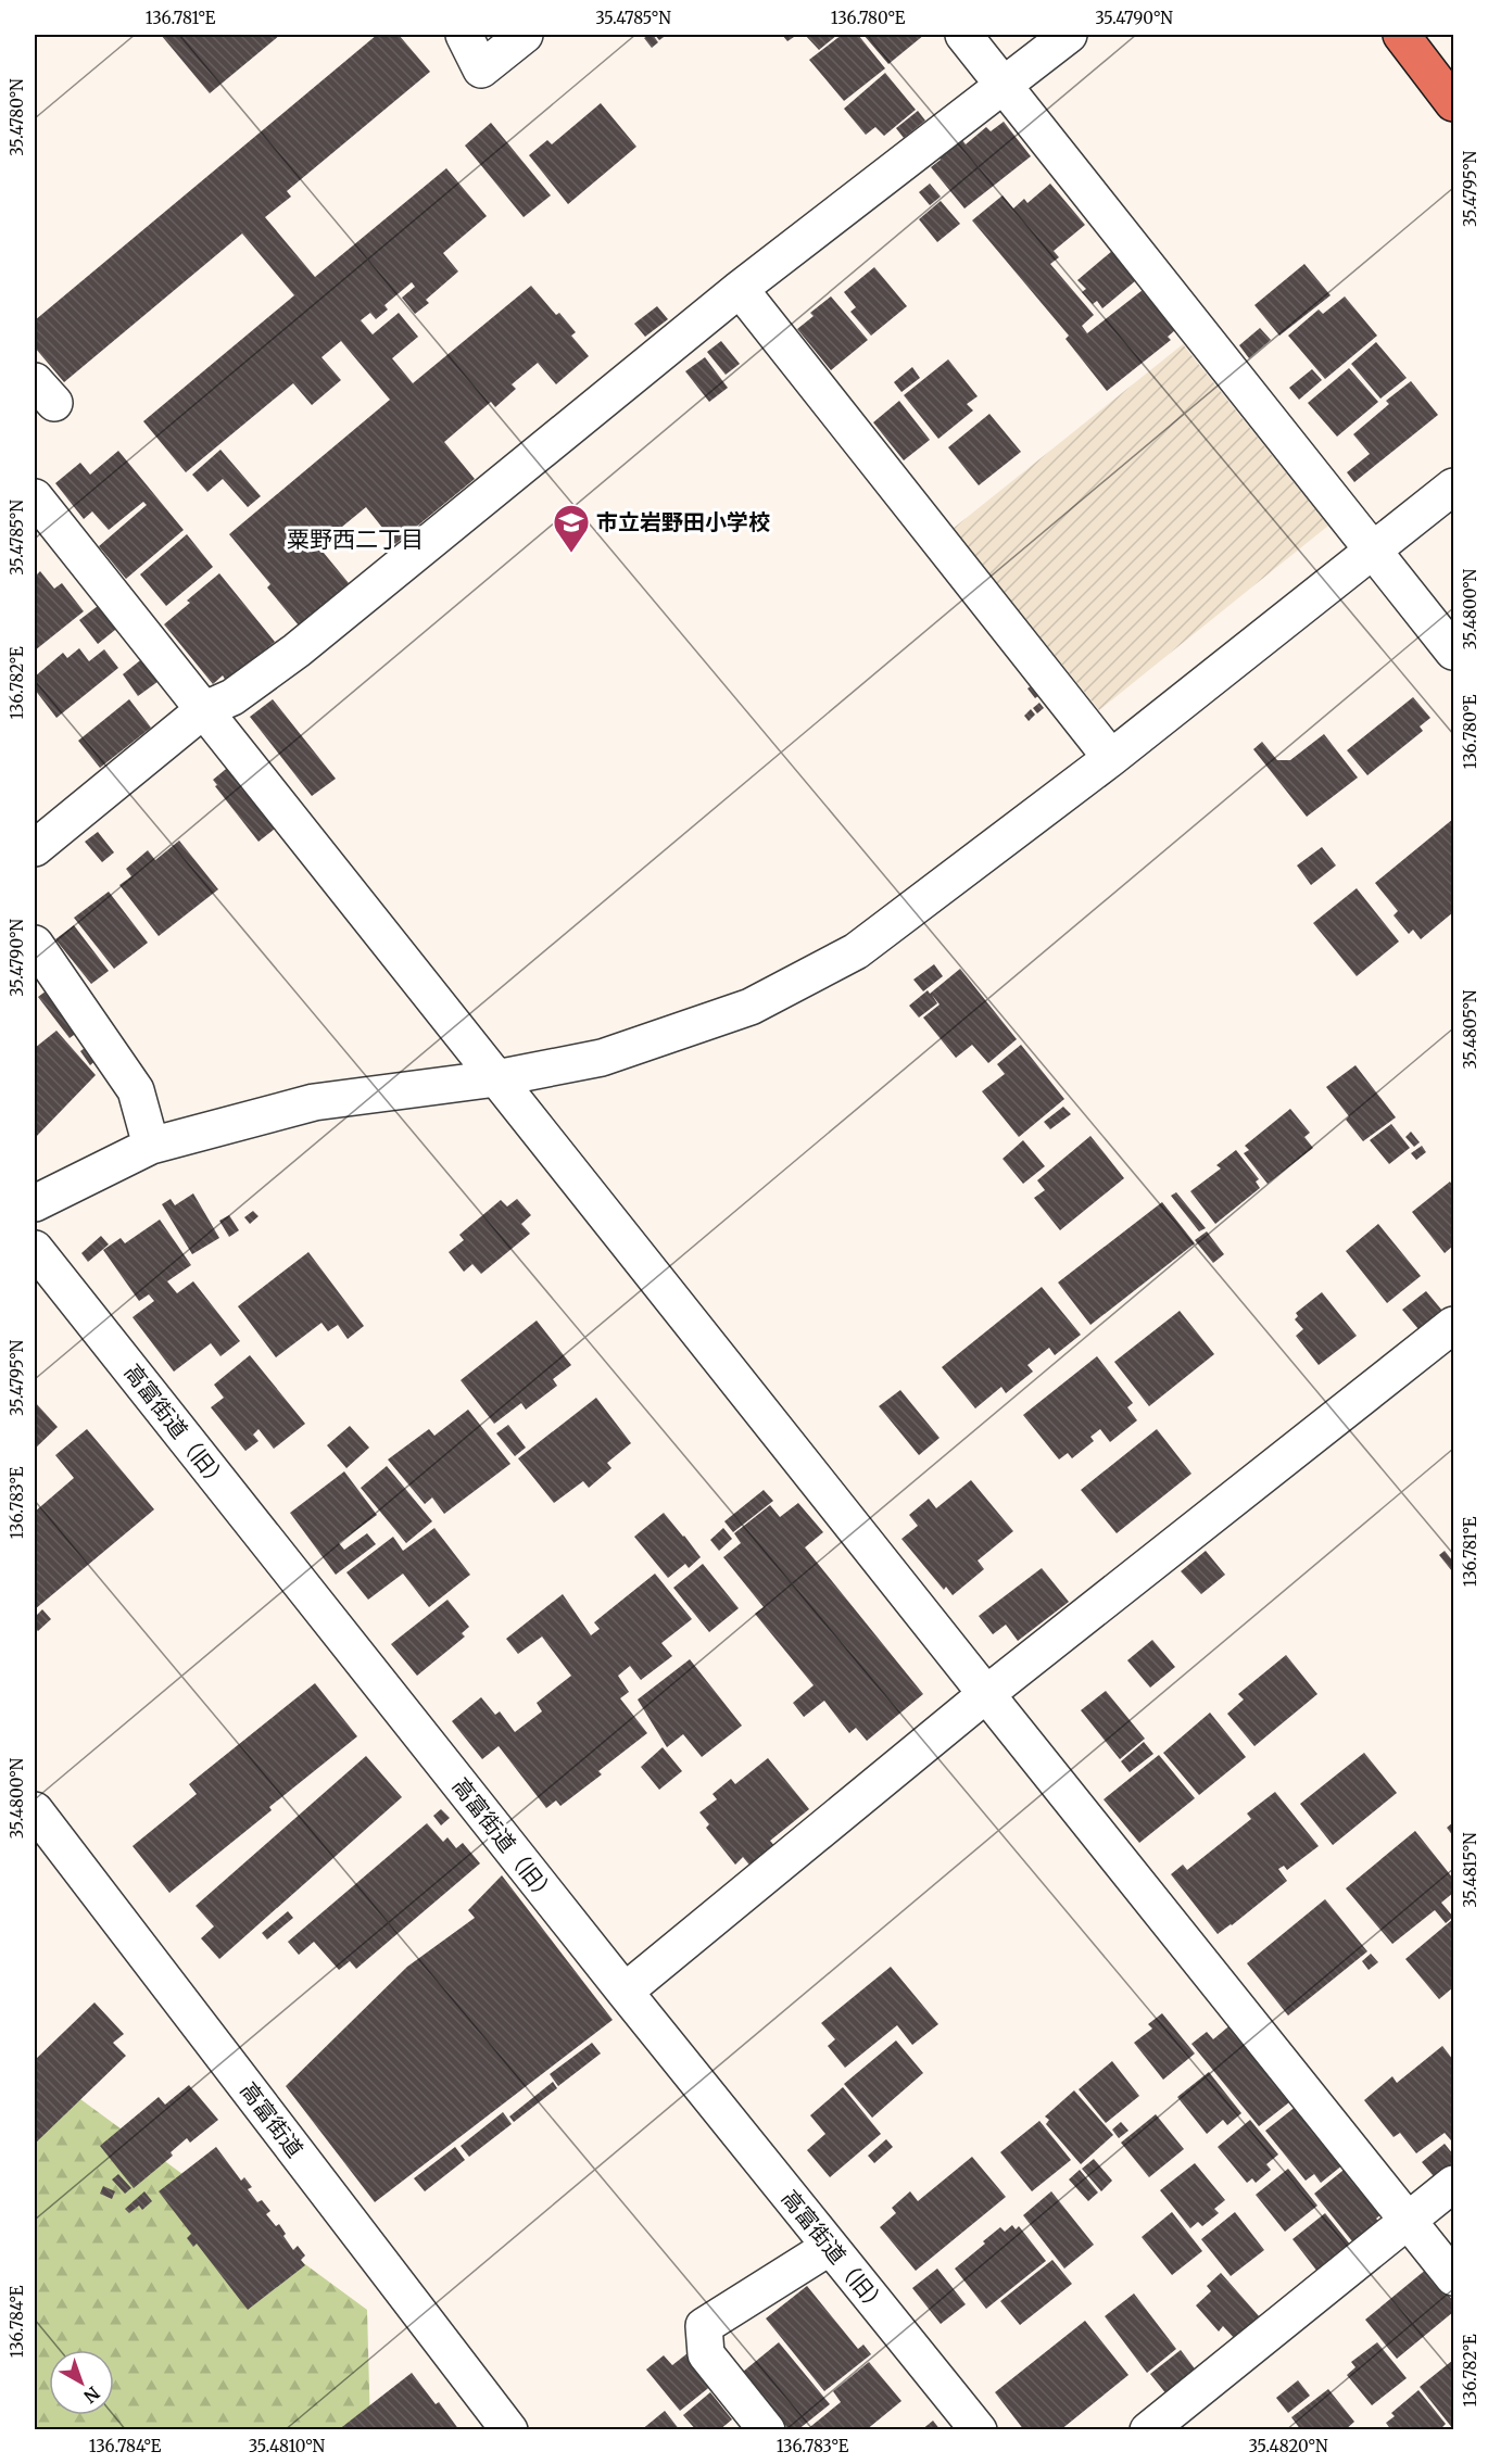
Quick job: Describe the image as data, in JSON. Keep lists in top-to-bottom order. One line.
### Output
{"streets":{"street":["高富街道（旧）","高富街道"]},"districts":["粟野西二丁目"],"places":{"school or university":["市立岩野田小学校"]},"north":"bottom right","coordinates":["136.781°E","35.4785°N","136.780°E","35.4790°N","35.4780°N","35.4795°N","35.4800°N","136.782°E","35.4805°N","136.783°E","35.4815°N","136.784°E","35.4810°N","35.4820°N"]}
